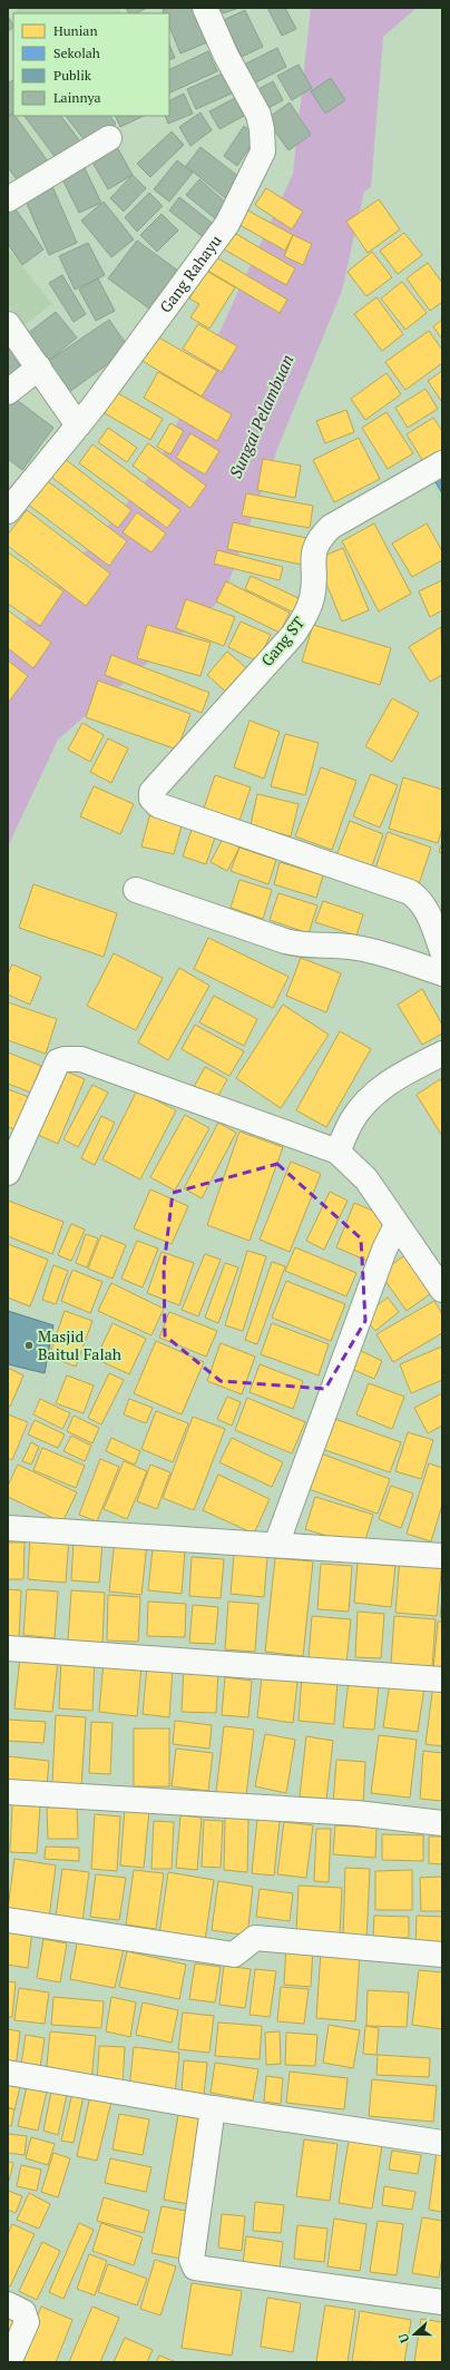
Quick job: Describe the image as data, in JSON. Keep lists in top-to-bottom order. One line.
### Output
{"streets":{"street":["Gang Rahayu","Gang ST"]},"water":["Sungai Pelambuan"],"places":["Masjid Baitul Falah"],"legend":["Hunian","Sekolah","Publik","Lainnya"],"north":"left"}
